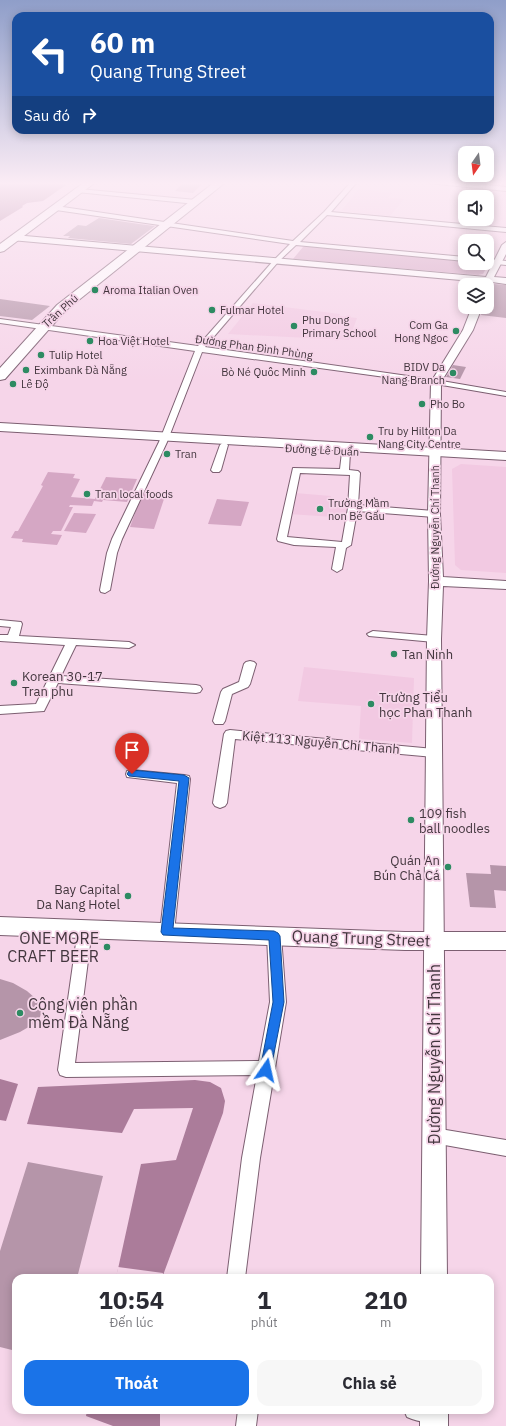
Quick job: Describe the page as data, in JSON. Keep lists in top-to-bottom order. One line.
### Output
{"streets":{"main road":["Trần Phú","Đường Lê Duẩn","Quang Trung Street"],"street":["Đường Phan Đình Phùng","Đường Nguyễn Chí Thanh","Kiệt 113 Nguyễn Chí Thanh"]},"crossings":[["Trần Phú","Đường Phan Đình Phùng"],["Đường Phan Đình Phùng","Đường Nguyễn Chí Thanh"],["Đường Lê Duẩn","Đường Nguyễn Chí Thanh"],["Đường Nguyễn Chí Thanh","Kiệt 113 Nguyễn Chí Thanh"],["Đường Nguyễn Chí Thanh","Quang Trung Street"]],"places":["Aroma Italian Oven","Fulmar Hotel","Phu Dong Primary School","Com Ga Hong Ngoc","Hoa Việt Hotel","Tulip Hotel","Eximbank Đà Nẵng","Bò Né Quôc Minh","BIDV Da Nang Branch","Lê Độ","Pho Bo","Tru by Hilton Da Nang City Centre","Tran","Tran local foods","Trường Mầm non Bé Gấu","Tan Ninh","Korean 30-17 Tran phu","Trường Tiểu học Phan Thanh","109 fish ball noodles","Quán An Bún Chả Cá","Bay Capital Da Nang Hotel","ONE MORE CRAFT BEER","Công viên phần mềm Đà Nẵng"],"north":"bottom","page":{"turn":["60 m","Quang Trung Street"],"then":"Sau đó","eta":["10:54","Đến lúc","1","phút","210","m"],"buttons":["Thoát","Chia sẻ"]}}
